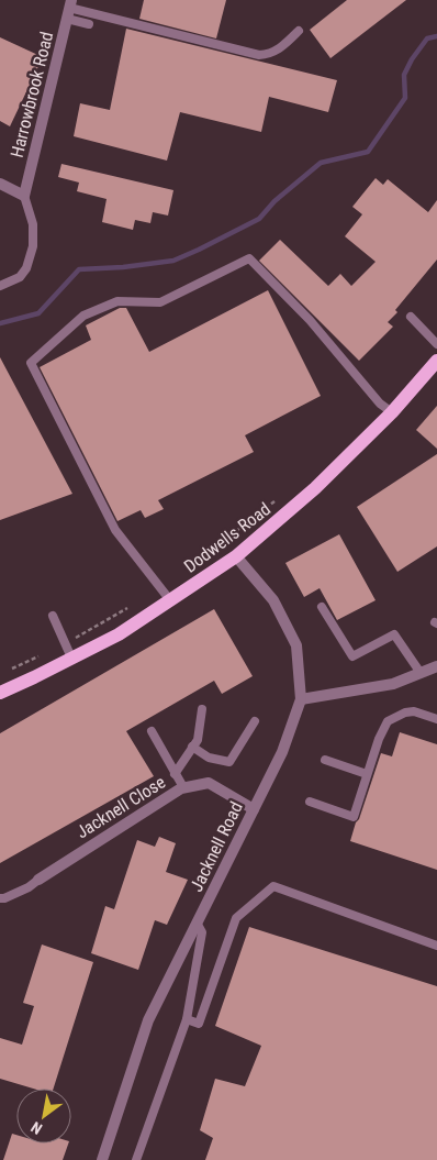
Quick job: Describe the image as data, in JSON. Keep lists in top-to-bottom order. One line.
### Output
{"streets":{"main road":["Dodwells Road"],"street":["Harrowbrook Road","Jacknell Close","Jacknell Road"]},"crossings":[["Dodwells Road","Jacknell Road"],["Jacknell Close","Jacknell Road"]],"north":"bottom left"}
